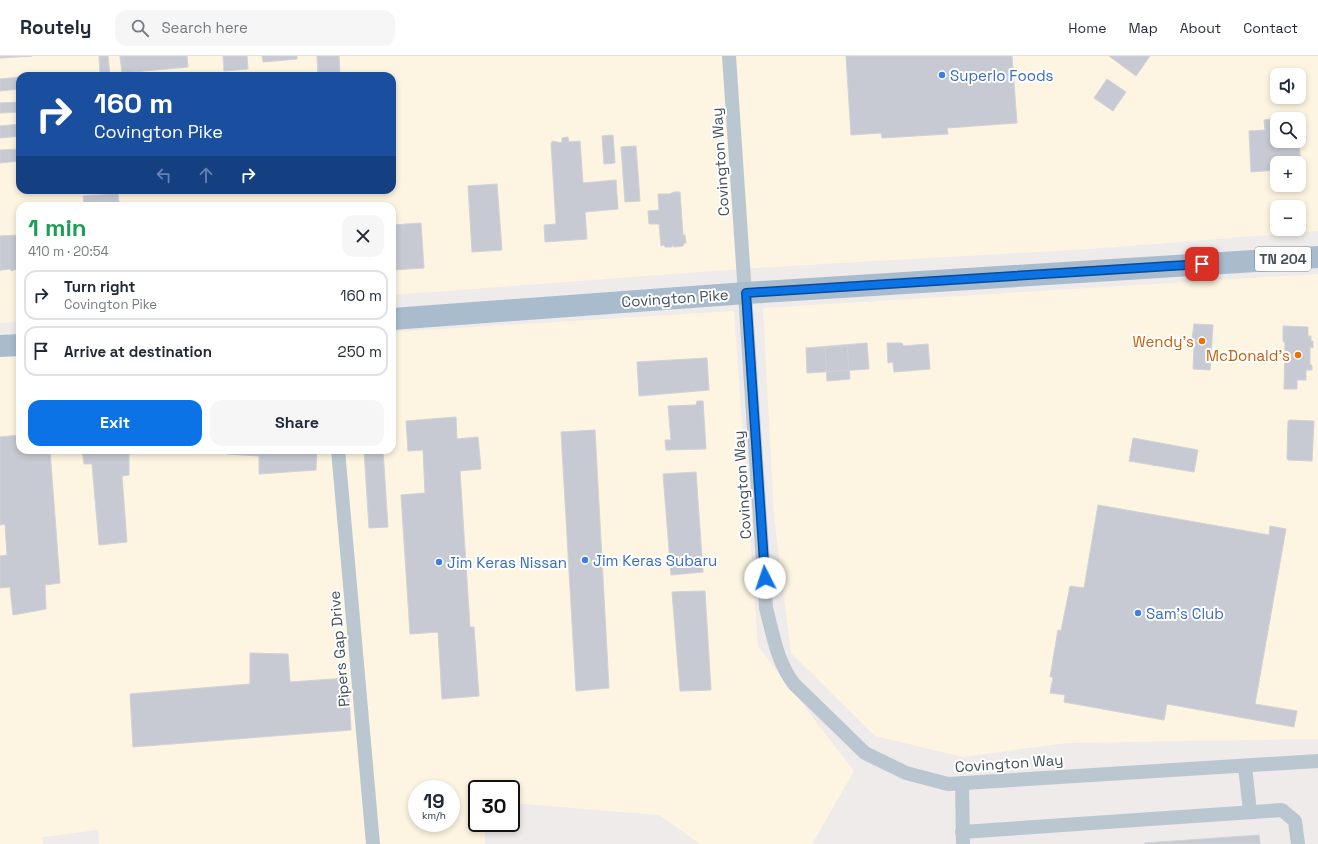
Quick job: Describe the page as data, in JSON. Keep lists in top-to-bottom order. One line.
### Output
{"streets":{"main road":["TN 204","Covington Pike"],"street":["Covington Way","Pipers Gap Drive"]},"crossings":[["Covington Way","Covington Pike"]],"places":["Superlo Foods","Wendy's","McDonald's","Jim Keras Subaru","Jim Keras Nissan","Sam's Club"],"page":{"header":"Routely","search":"Search here","nav":["Home","Map","About","Contact"],"map_buttons":["+","−"],"turn":["160 m","Covington Pike"],"heading":["1 min","410 m · 20:54"],"list":[{"name":"Turn right","note":"Covington Pike","value":"160 m"},{"name":"Arrive at destination","value":"250 m"}],"buttons":["Exit","Share"],"speed":"19 km/h","limit":"30"}}
